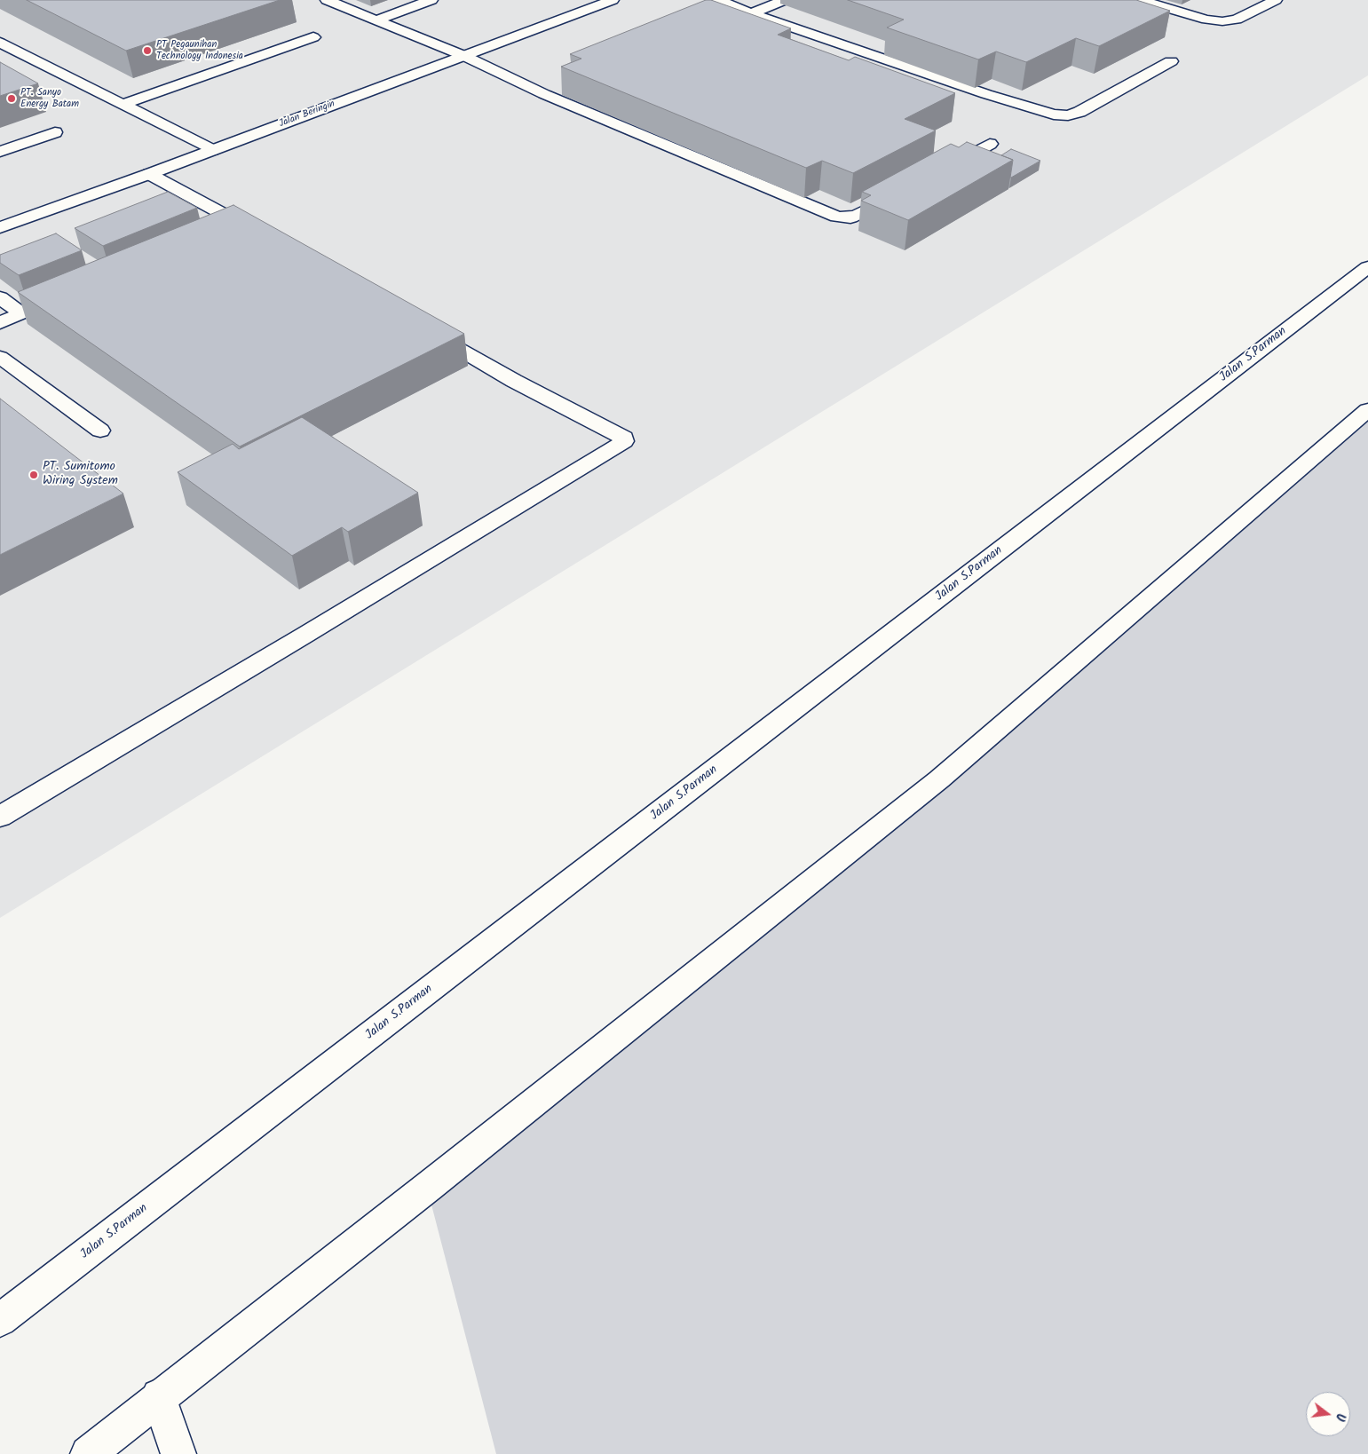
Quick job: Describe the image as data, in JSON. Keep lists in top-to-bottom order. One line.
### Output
{"streets":{"main road":["Jalan Beringin","Jalan S.Parman"]},"places":["PT Pegaunihan Technology Indonesia","PT. Sanyo Energy Batam","PT. Sumitomo Wiring System"],"north":"right"}
